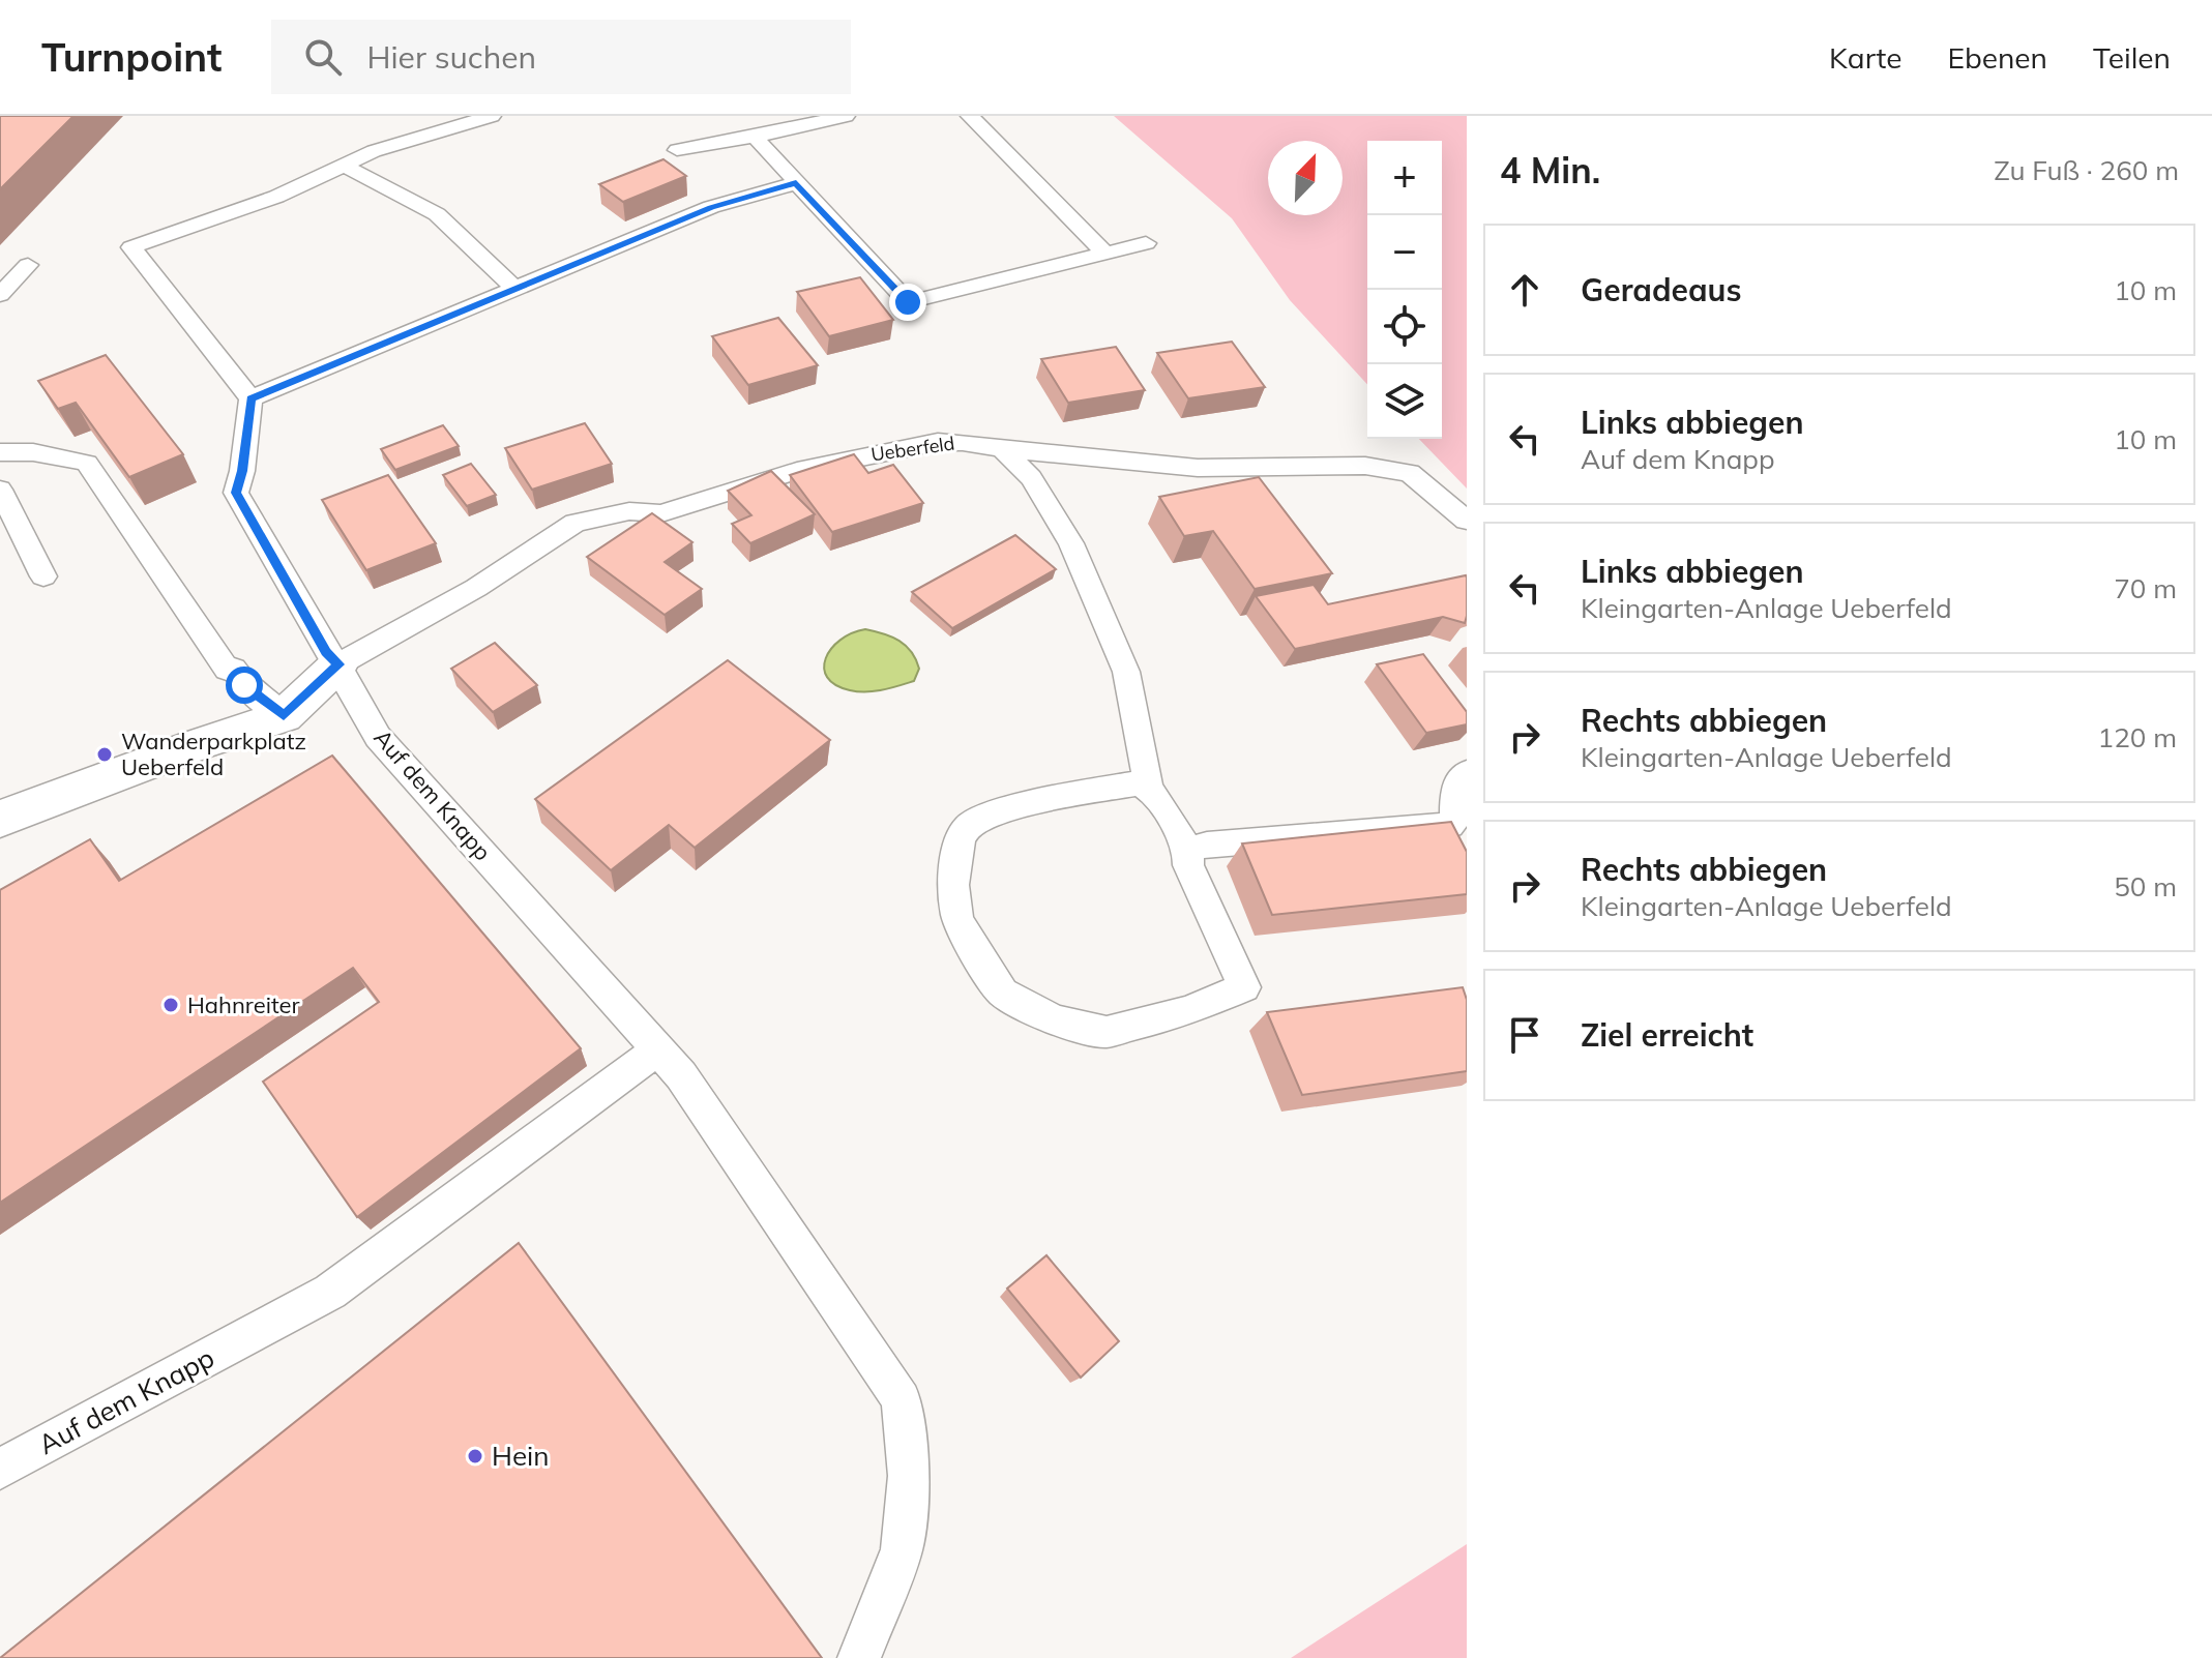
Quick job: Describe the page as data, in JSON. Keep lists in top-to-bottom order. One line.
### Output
{"streets":{"lane":["Ueberfeld","Auf dem Knapp"]},"crossings":[["Ueberfeld","Auf dem Knapp"]],"places":["Wanderparkplatz Ueberfeld","Hahnreiter","Hein"],"north":"top right","page":{"header":"Turnpoint","search":"Hier suchen","nav":["Karte","Ebenen","Teilen"],"heading":["4 Min.","Zu Fuß · 260 m"],"map_buttons":["+","−"],"list":[["Geradeaus","10 m"],["Links abbiegen","Auf dem Knapp","10 m"],["Links abbiegen","Kleingarten-Anlage Ueberfeld","70 m"],["Rechts abbiegen","Kleingarten-Anlage Ueberfeld","120 m"],["Rechts abbiegen","Kleingarten-Anlage Ueberfeld","50 m"],"Ziel erreicht"]}}
